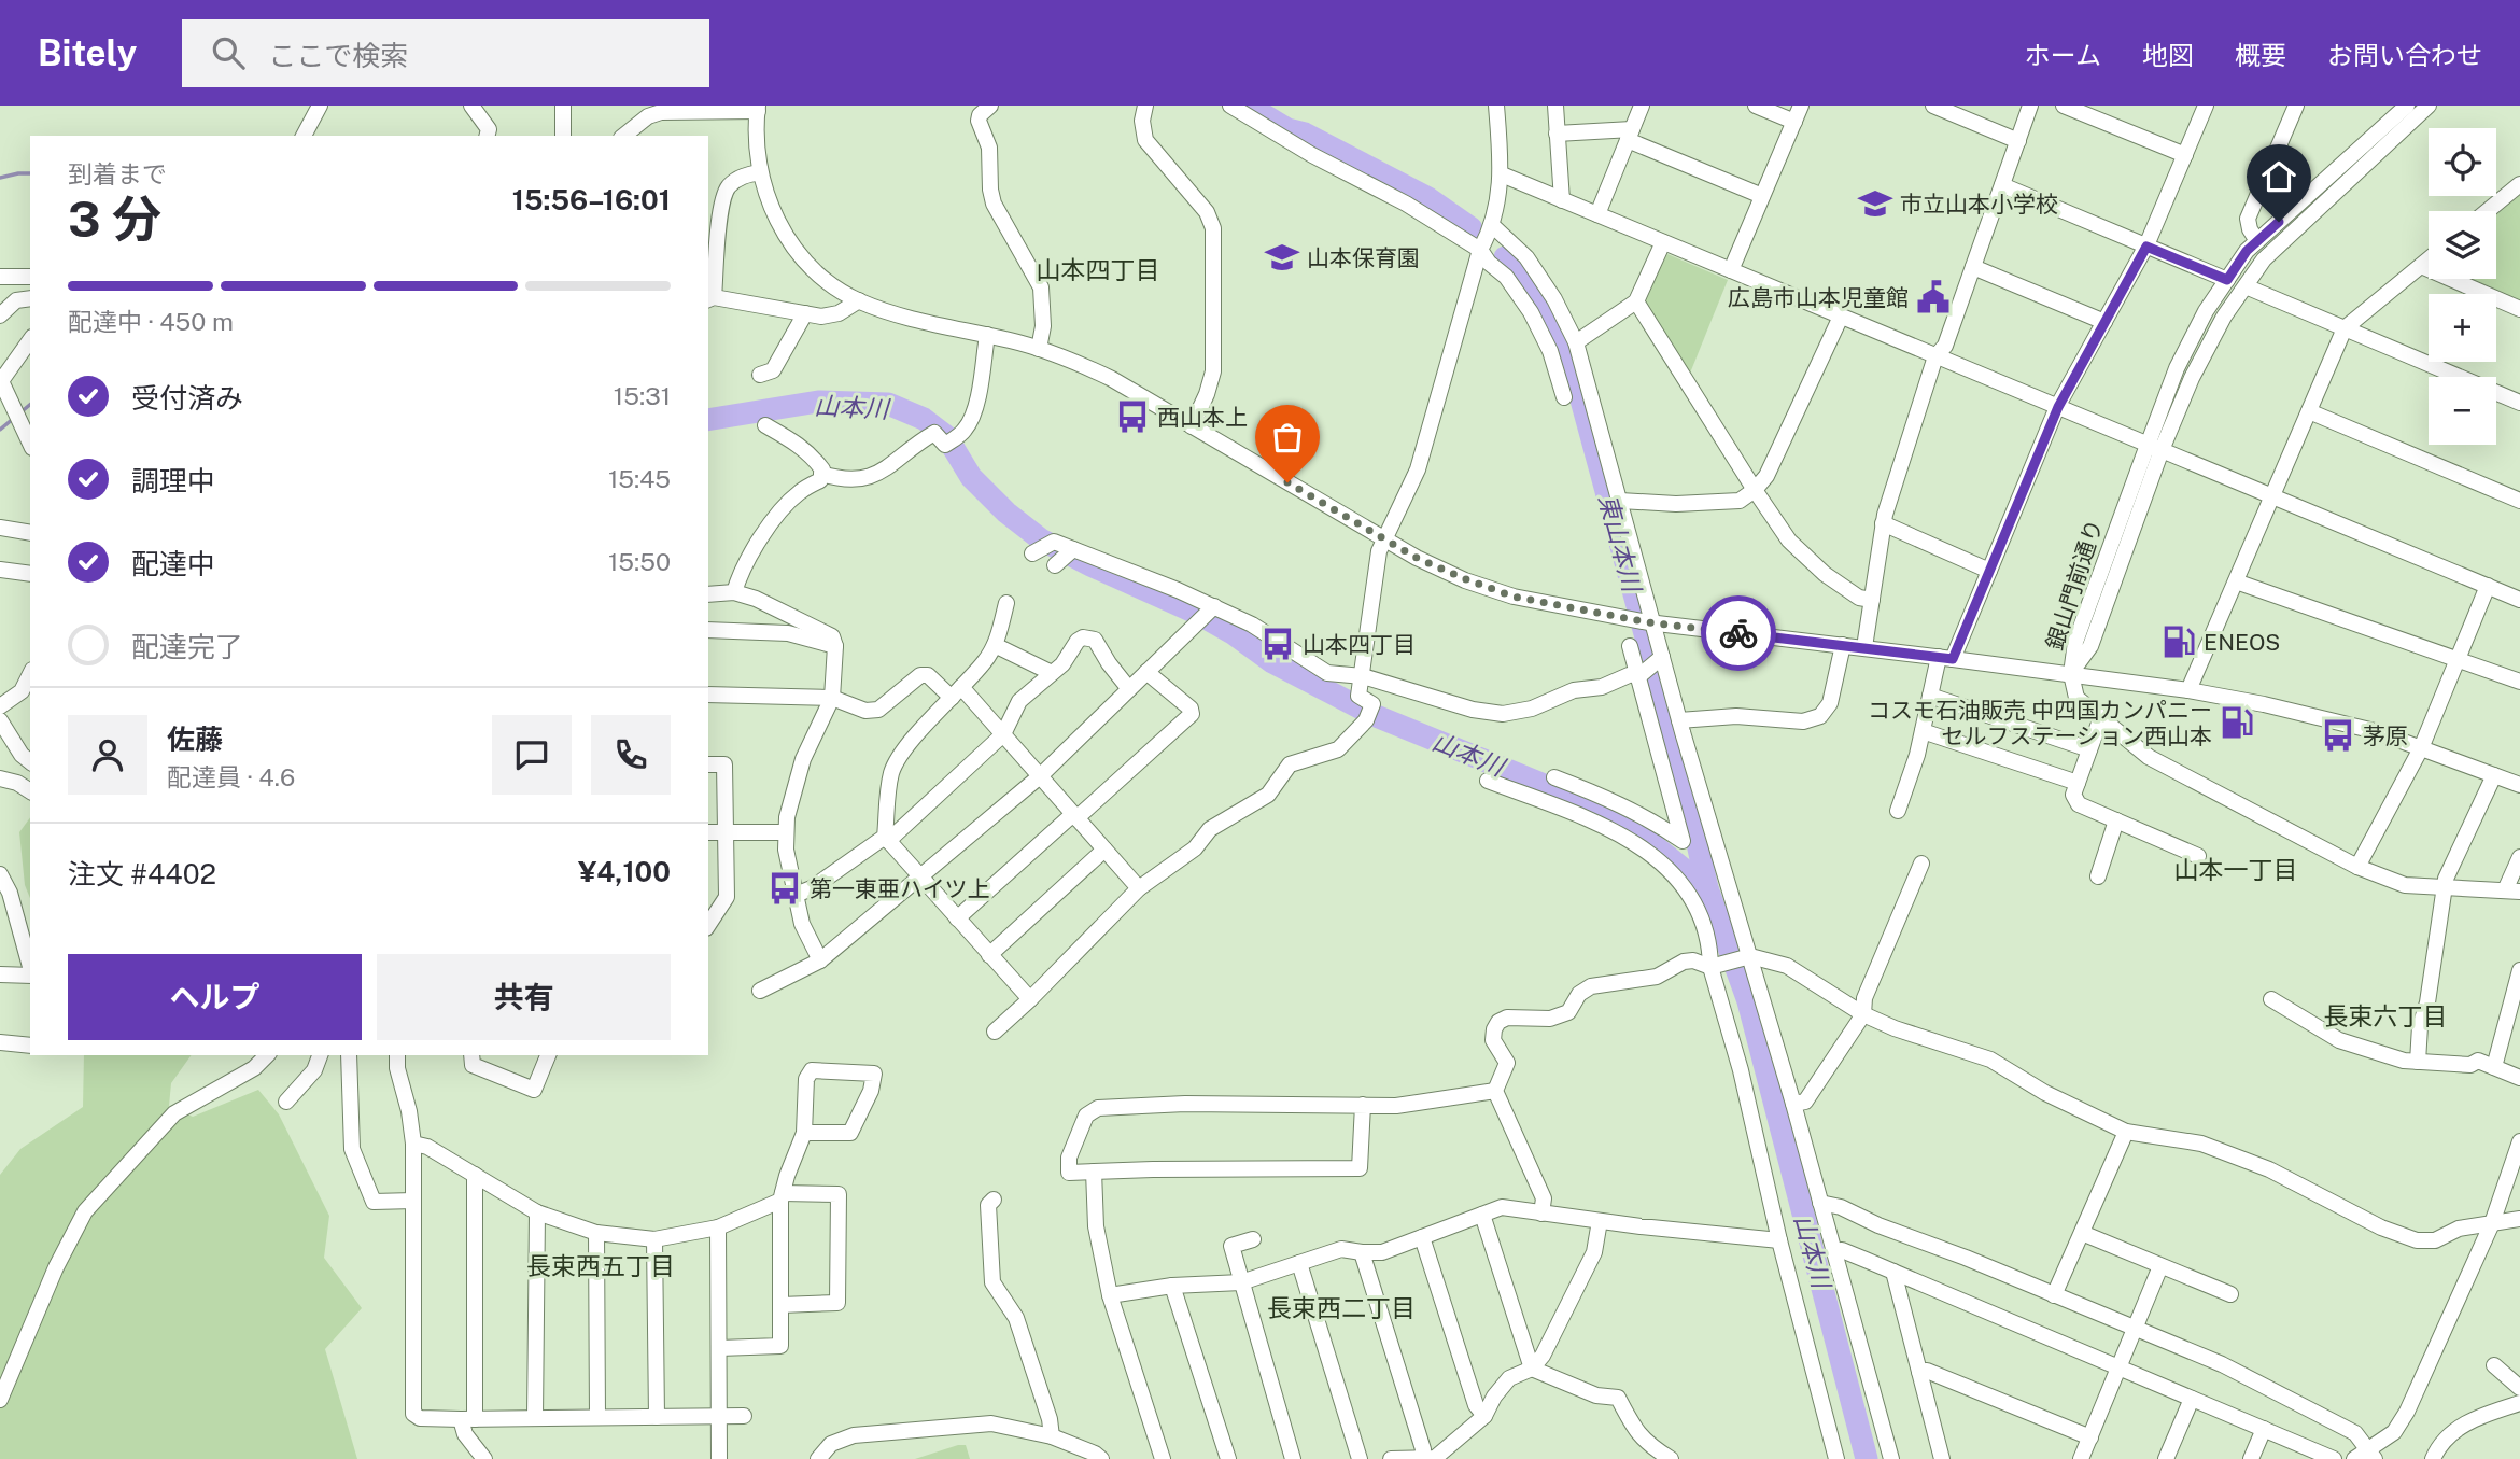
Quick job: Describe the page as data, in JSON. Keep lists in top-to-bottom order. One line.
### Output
{"streets":{"street":["銀山門前通り"]},"districts":["山本四丁目","山本一丁目","長束六丁目","長束西五丁目","長束西二丁目"],"water":["山本川","東山本川"],"places":{"school or university":["市立山本小学校","山本保育園"],"public building":["広島市山本児童館"],"bus stop":["西山本上","山本四丁目","茅原","第一東亜ハイツ上"],"fuel station":["ENEOS","コスモ石油販売 中四国カンパニー セルフステーション西山本"]},"page":{"header":"Bitely","search":"ここで検索","nav":["ホーム","地図","概要","お問い合わせ"],"map_buttons":["+","−"],"heading":["3 分","到着まで","15:56–16:01"],"panel":["佐藤","配達員 · 4.6","注文 #4402","¥4,100"],"bar":"配達中 · 450 m","list":[["受付済み","15:31"],["調理中","15:45"],["配達中","15:50"],"配達完了"],"buttons":["ヘルプ","共有"]}}
